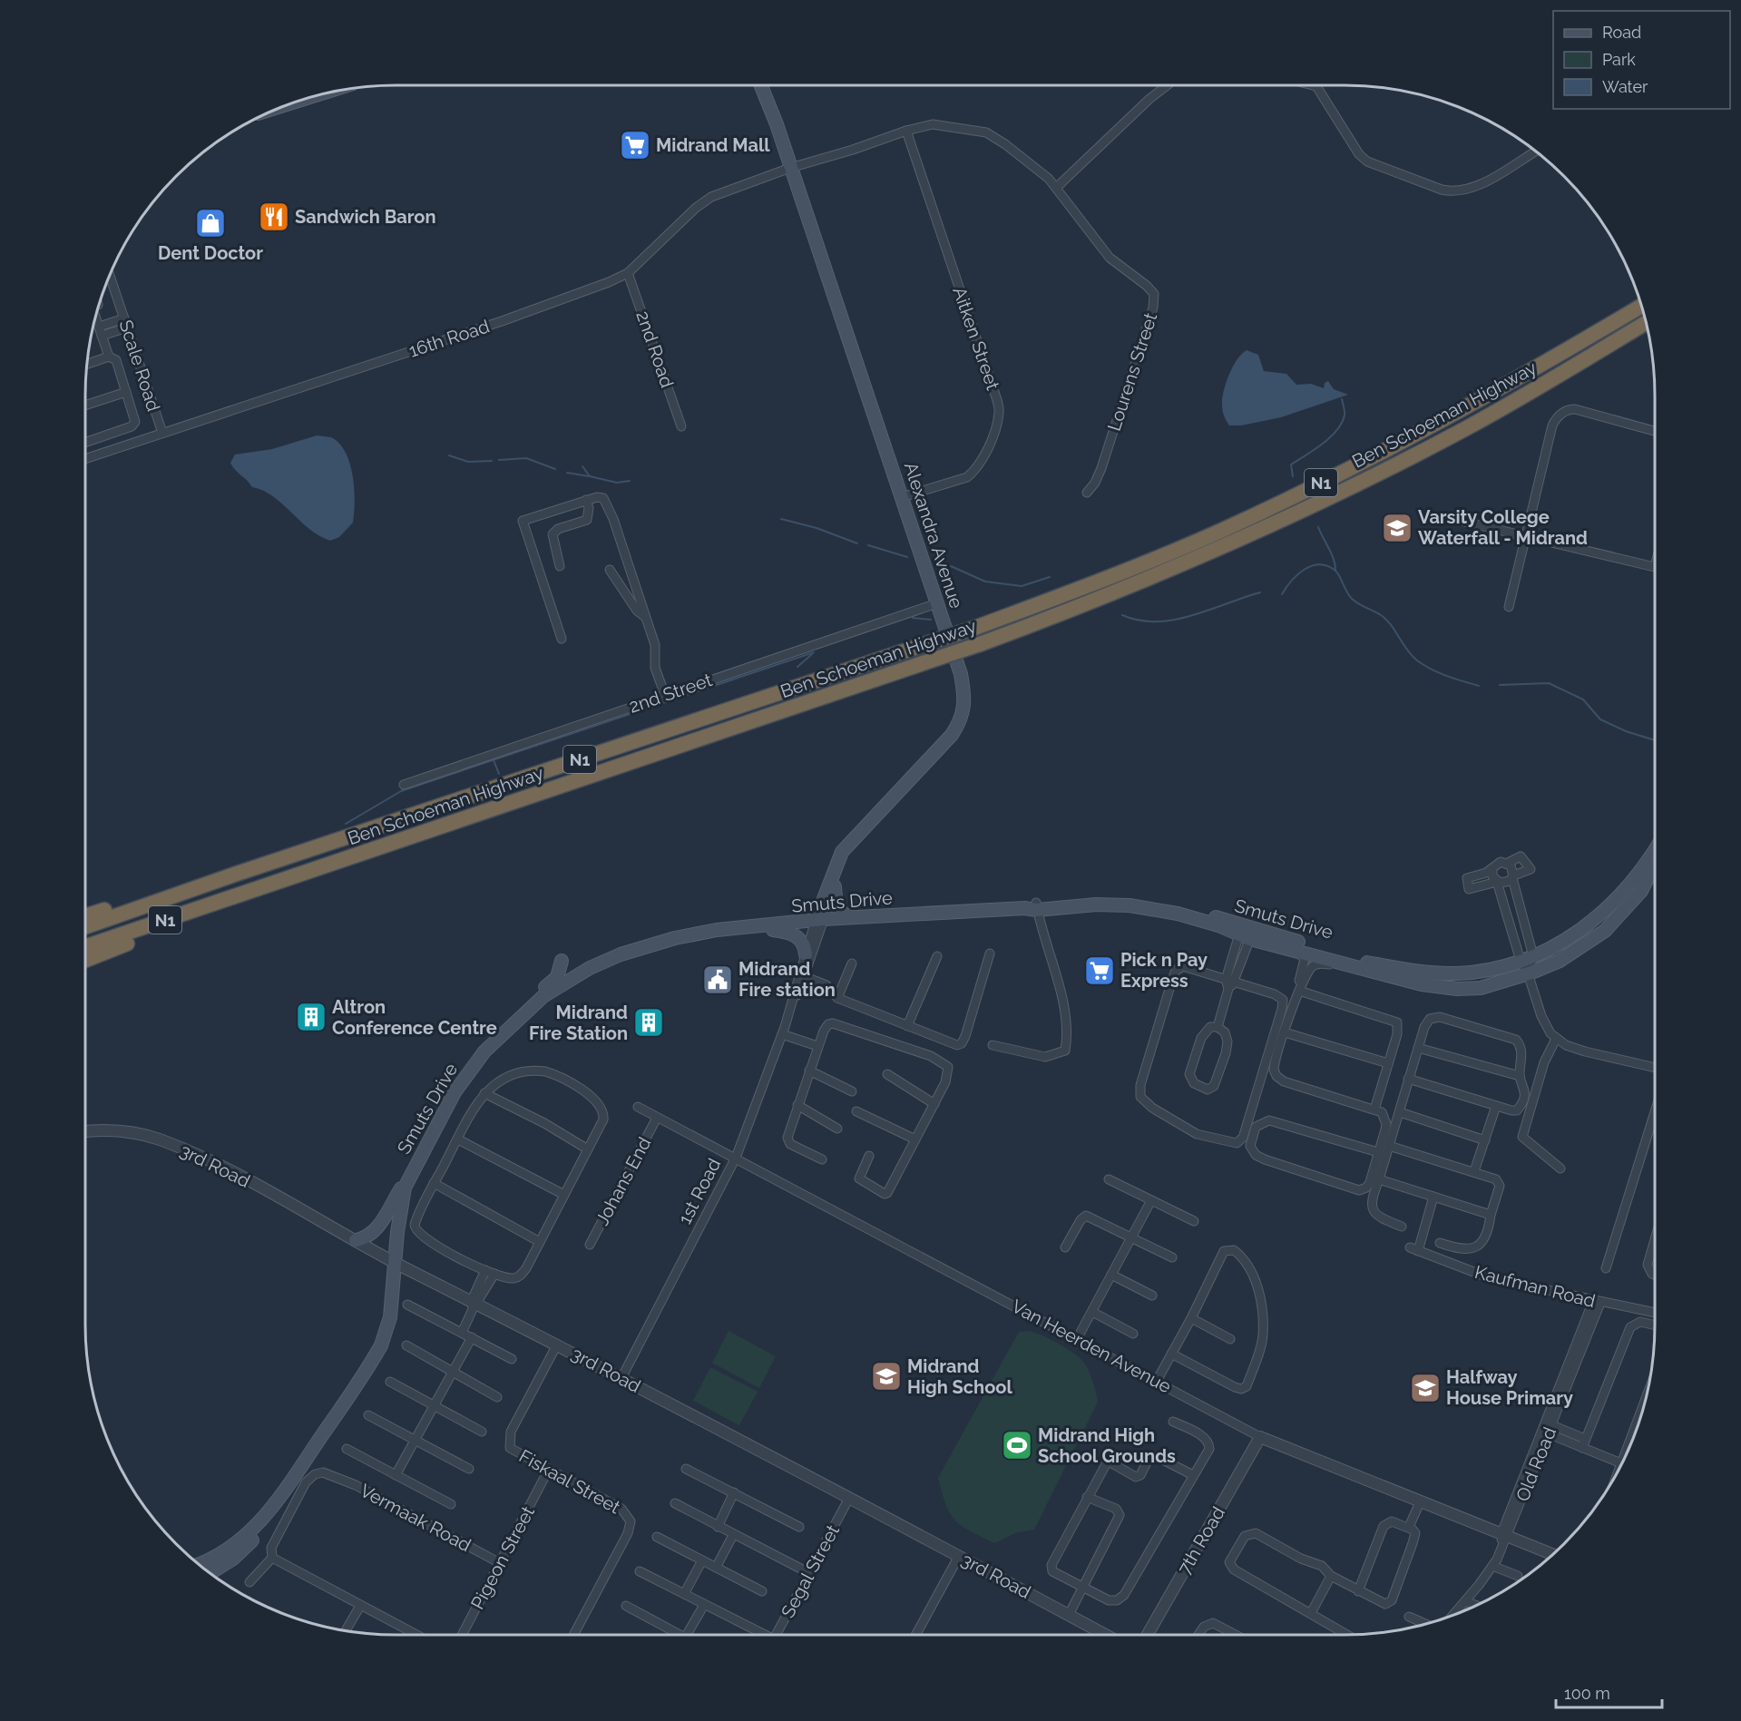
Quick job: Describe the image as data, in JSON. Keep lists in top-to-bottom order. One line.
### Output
{"streets":{"highway":["Ben Schoeman Highway","N1"],"main road":["Alexandra Avenue","Smuts Drive"],"street":["16th Road","Aitken Street","2nd Road","Scale Road","Lourens Street","2nd Street","3rd Road","Johans End","1st Road","Kaufman Road","Van Heerden Avenue","Old Road","Fiskaal Street","Vermaak Road","7th Road","Pigeon Street","Segal Street"]},"crossings":[["16th Road","Aitken Street"],["16th Road","2nd Road"],["16th Road","Scale Road"],["16th Road","Lourens Street"],["16th Road","Alexandra Avenue"],["Aitken Street","Alexandra Avenue"],["Alexandra Avenue","2nd Street"],["Alexandra Avenue","Smuts Drive"],["Alexandra Avenue","1st Road"],["Smuts Drive","3rd Road"],["Smuts Drive","1st Road"],["3rd Road","1st Road"],["3rd Road","Fiskaal Street"],["3rd Road","Segal Street"],["Johans End","Van Heerden Avenue"],["1st Road","Van Heerden Avenue"],["Kaufman Road","Old Road"],["Van Heerden Avenue","Old Road"],["Van Heerden Avenue","7th Road"],["Fiskaal Street","Pigeon Street"],["Vermaak Road","Pigeon Street"]],"places":{"supermarket":["Midrand Mall","Pick n Pay Express"],"restaurant":["Sandwich Baron"],"shop":["Dent Doctor"],"school or university":["Varsity College Waterfall - Midrand","Midrand High School","Halfway House Primary"],"public building":["Midrand Fire station"],"building":["Altron Conference Centre","Midrand Fire Station"],"sports":["Midrand High School Grounds"]},"legend":["Road","Park","Water"],"scale_bar":"100 m"}
